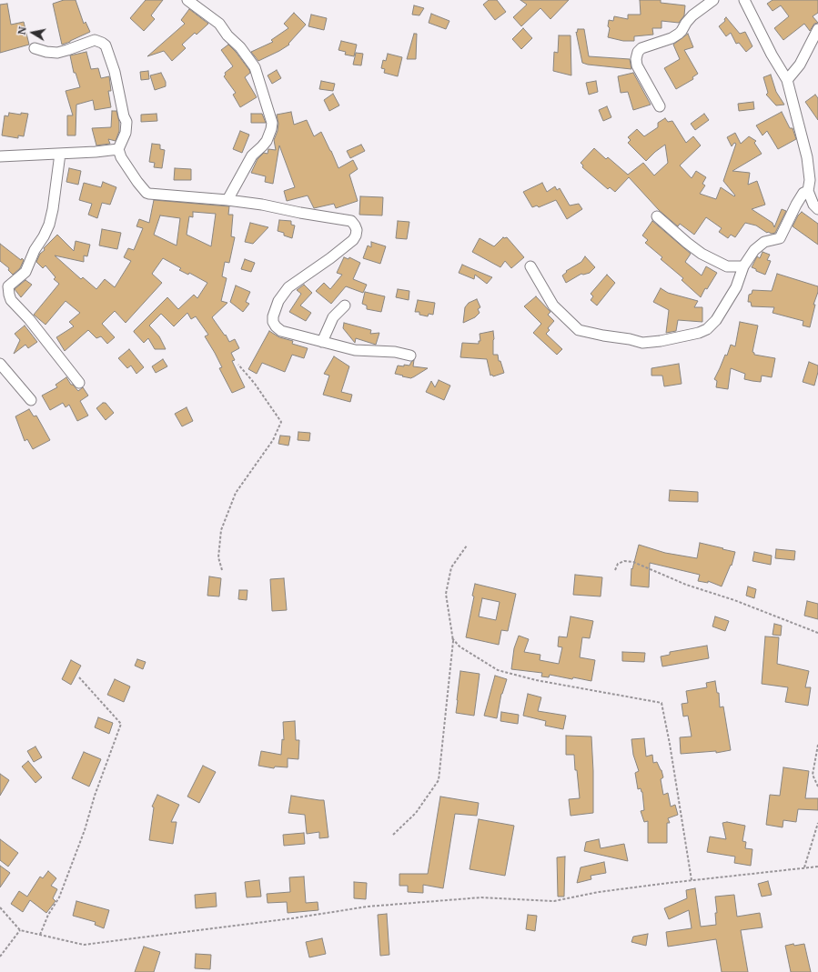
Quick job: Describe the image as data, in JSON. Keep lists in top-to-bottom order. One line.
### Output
{"north":"left"}
